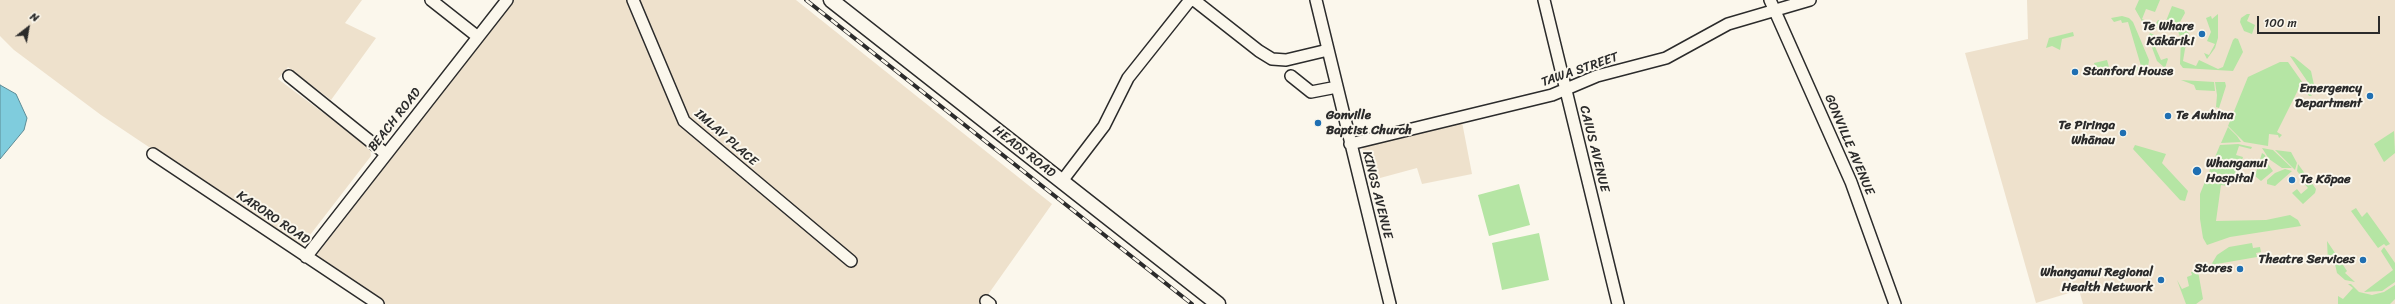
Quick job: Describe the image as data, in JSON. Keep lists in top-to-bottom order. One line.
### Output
{"streets":{"main road":["HEADS ROAD"],"street":["TAWA STREET","BEACH ROAD","IMLAY PLACE","GONVILLE AVENUE","CAIUS AVENUE","KINGS AVENUE","KARORO ROAD"]},"crossings":[["TAWA STREET","GONVILLE AVENUE"],["TAWA STREET","CAIUS AVENUE"],["TAWA STREET","KINGS AVENUE"],["BEACH ROAD","KARORO ROAD"]],"places":["Te Whare Kākāriki","Stanford House","Emergency Department","Te Awhina","Gonville Baptist Church","Te Piringa Whānau","Whanganui Hospital","Te Kōpae","Theatre Services","Stores","Whanganui Regional Health Network"],"scale_bar":"100 m","north":"top right"}
